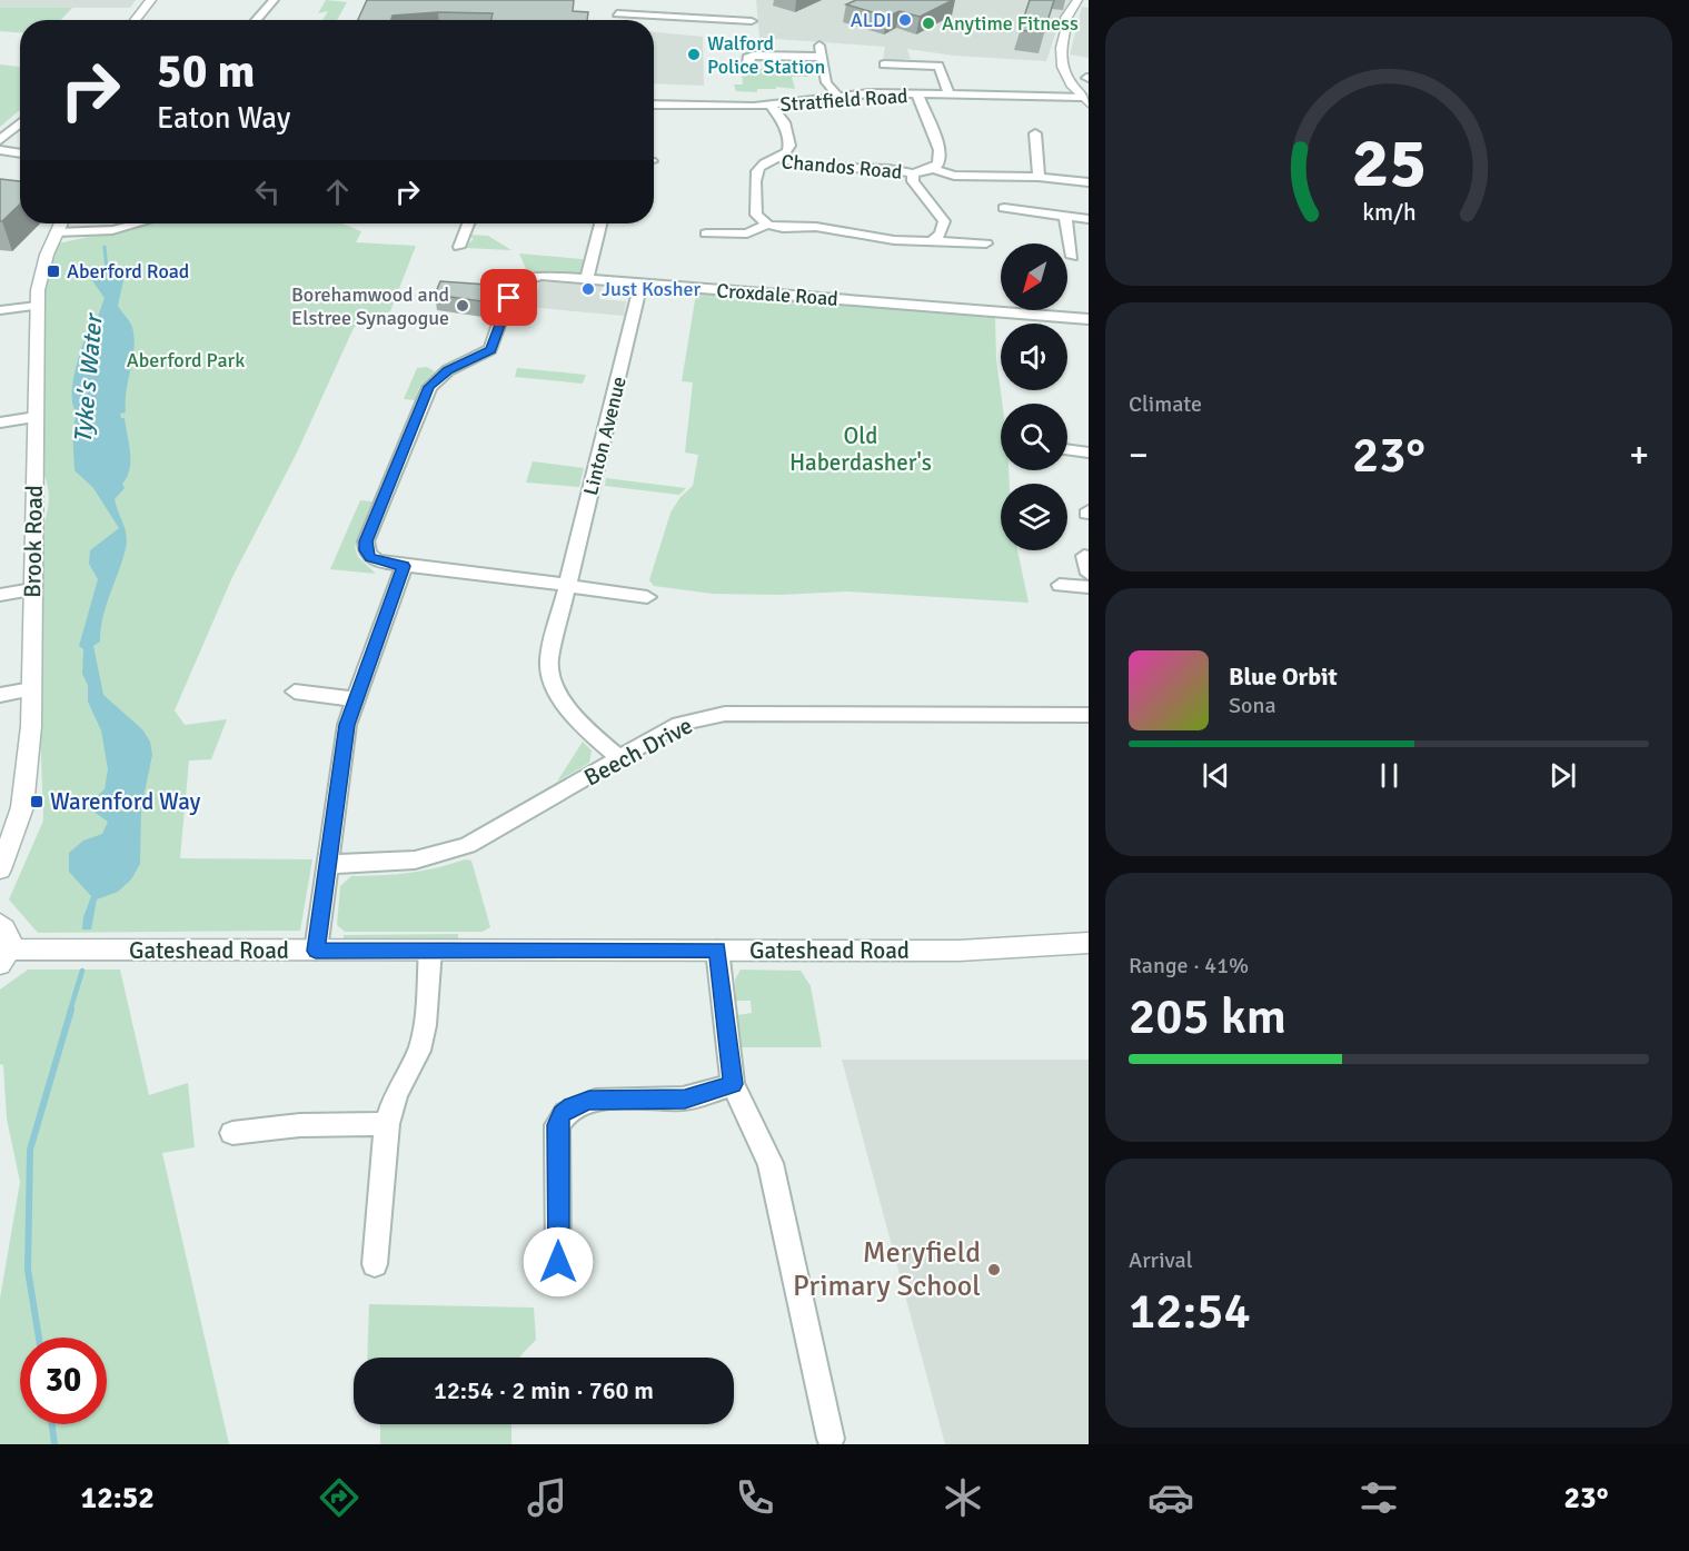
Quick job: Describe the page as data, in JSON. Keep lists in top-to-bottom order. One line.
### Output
{"streets":{"street":["Stratfield Road","Chandos Road","Croxdale Road","Linton Avenue","Brook Road","Beech Drive","Gateshead Road"]},"crossings":[["Croxdale Road","Linton Avenue"],["Linton Avenue","Beech Drive"]],"water":["Tyke's Water"],"parks":["Aberford Park","Old Haberdasher's"],"places":{"other":["ALDI","Anytime Fitness","Walford Police Station","Just Kosher","Borehamwood and Elstree Synagogue","Meryfield Primary School"],"transit":["Aberford Road","Warenford Way"]},"north":"bottom left","page":{"turn":["50 m","Eaton Way"],"tile":["Climate",["Range · 41%","205 km"],["Arrival","12:54"]],"heat":["−","23°","+"],"song":["Blue Orbit","Sona"],"limit":"30","trip":"12:54 · 2 min · 760 m","tabs":["12:52","23°"],"gauge":["25","km/h"]}}
